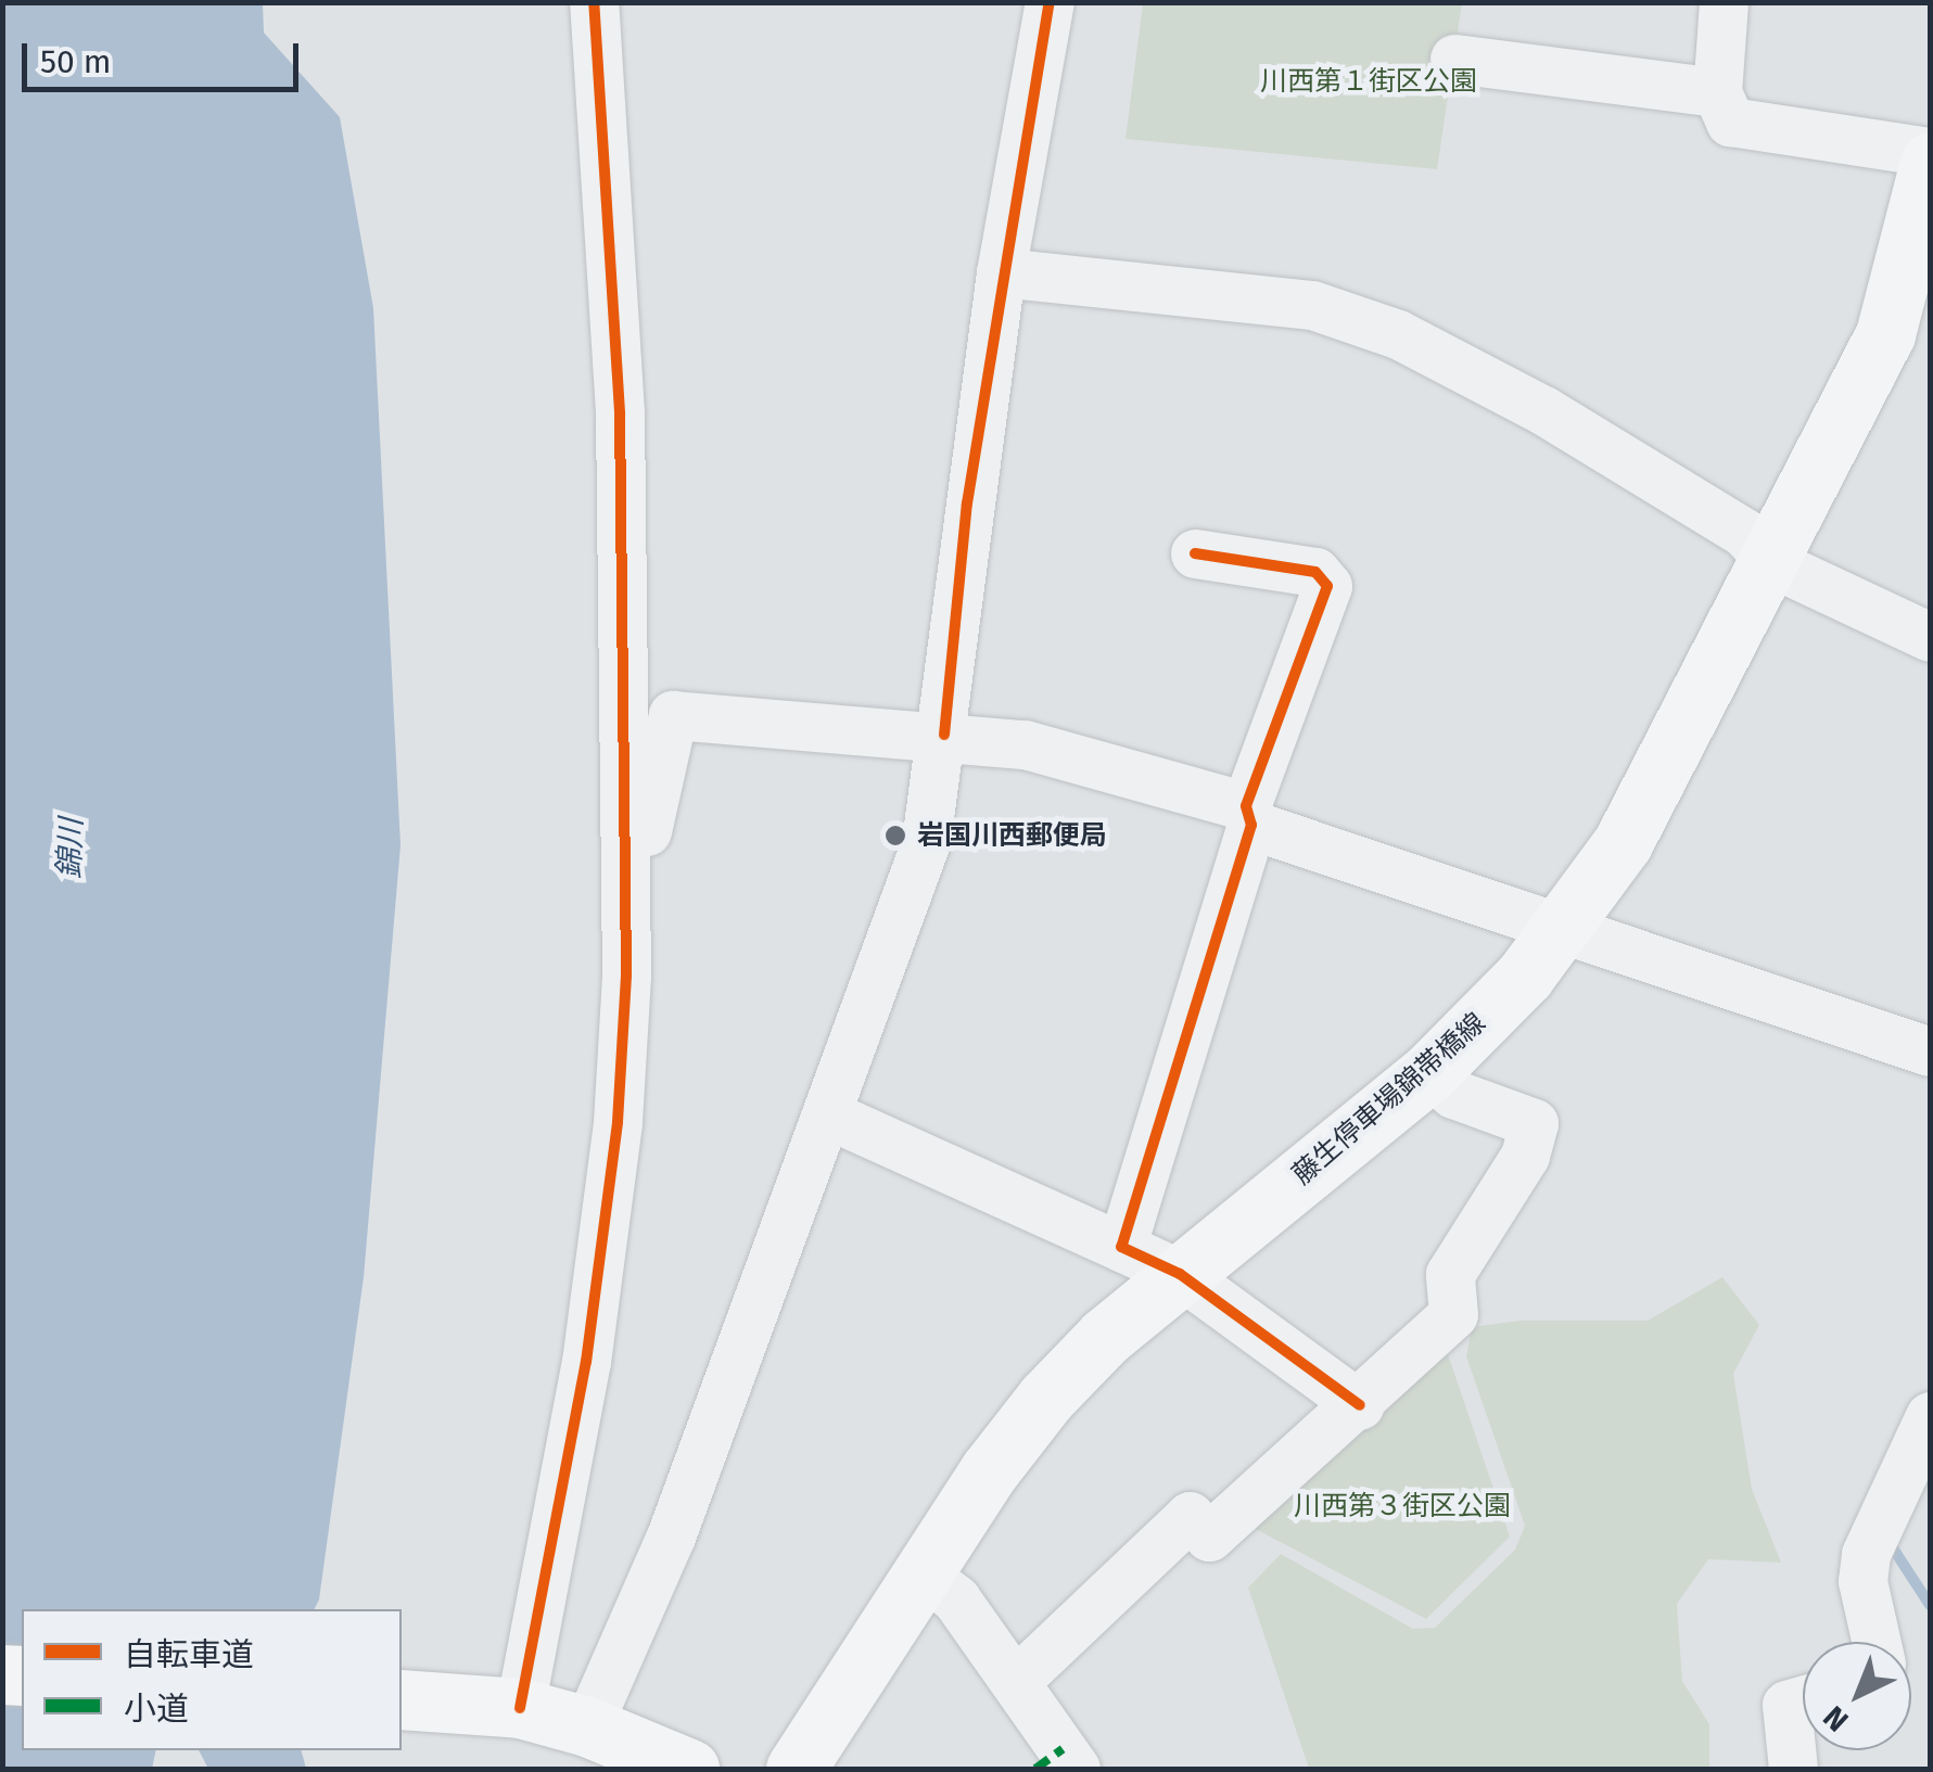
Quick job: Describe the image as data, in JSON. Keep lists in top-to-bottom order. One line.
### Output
{"streets":{"main road":["藤生停車場錦帯橋線"]},"water":["錦川"],"parks":["川西第１街区公園","川西第３街区公園"],"places":["岩国川西郵便局"],"legend":["自転車道","小道"],"scale_bar":"50 m","north":"bottom left"}
